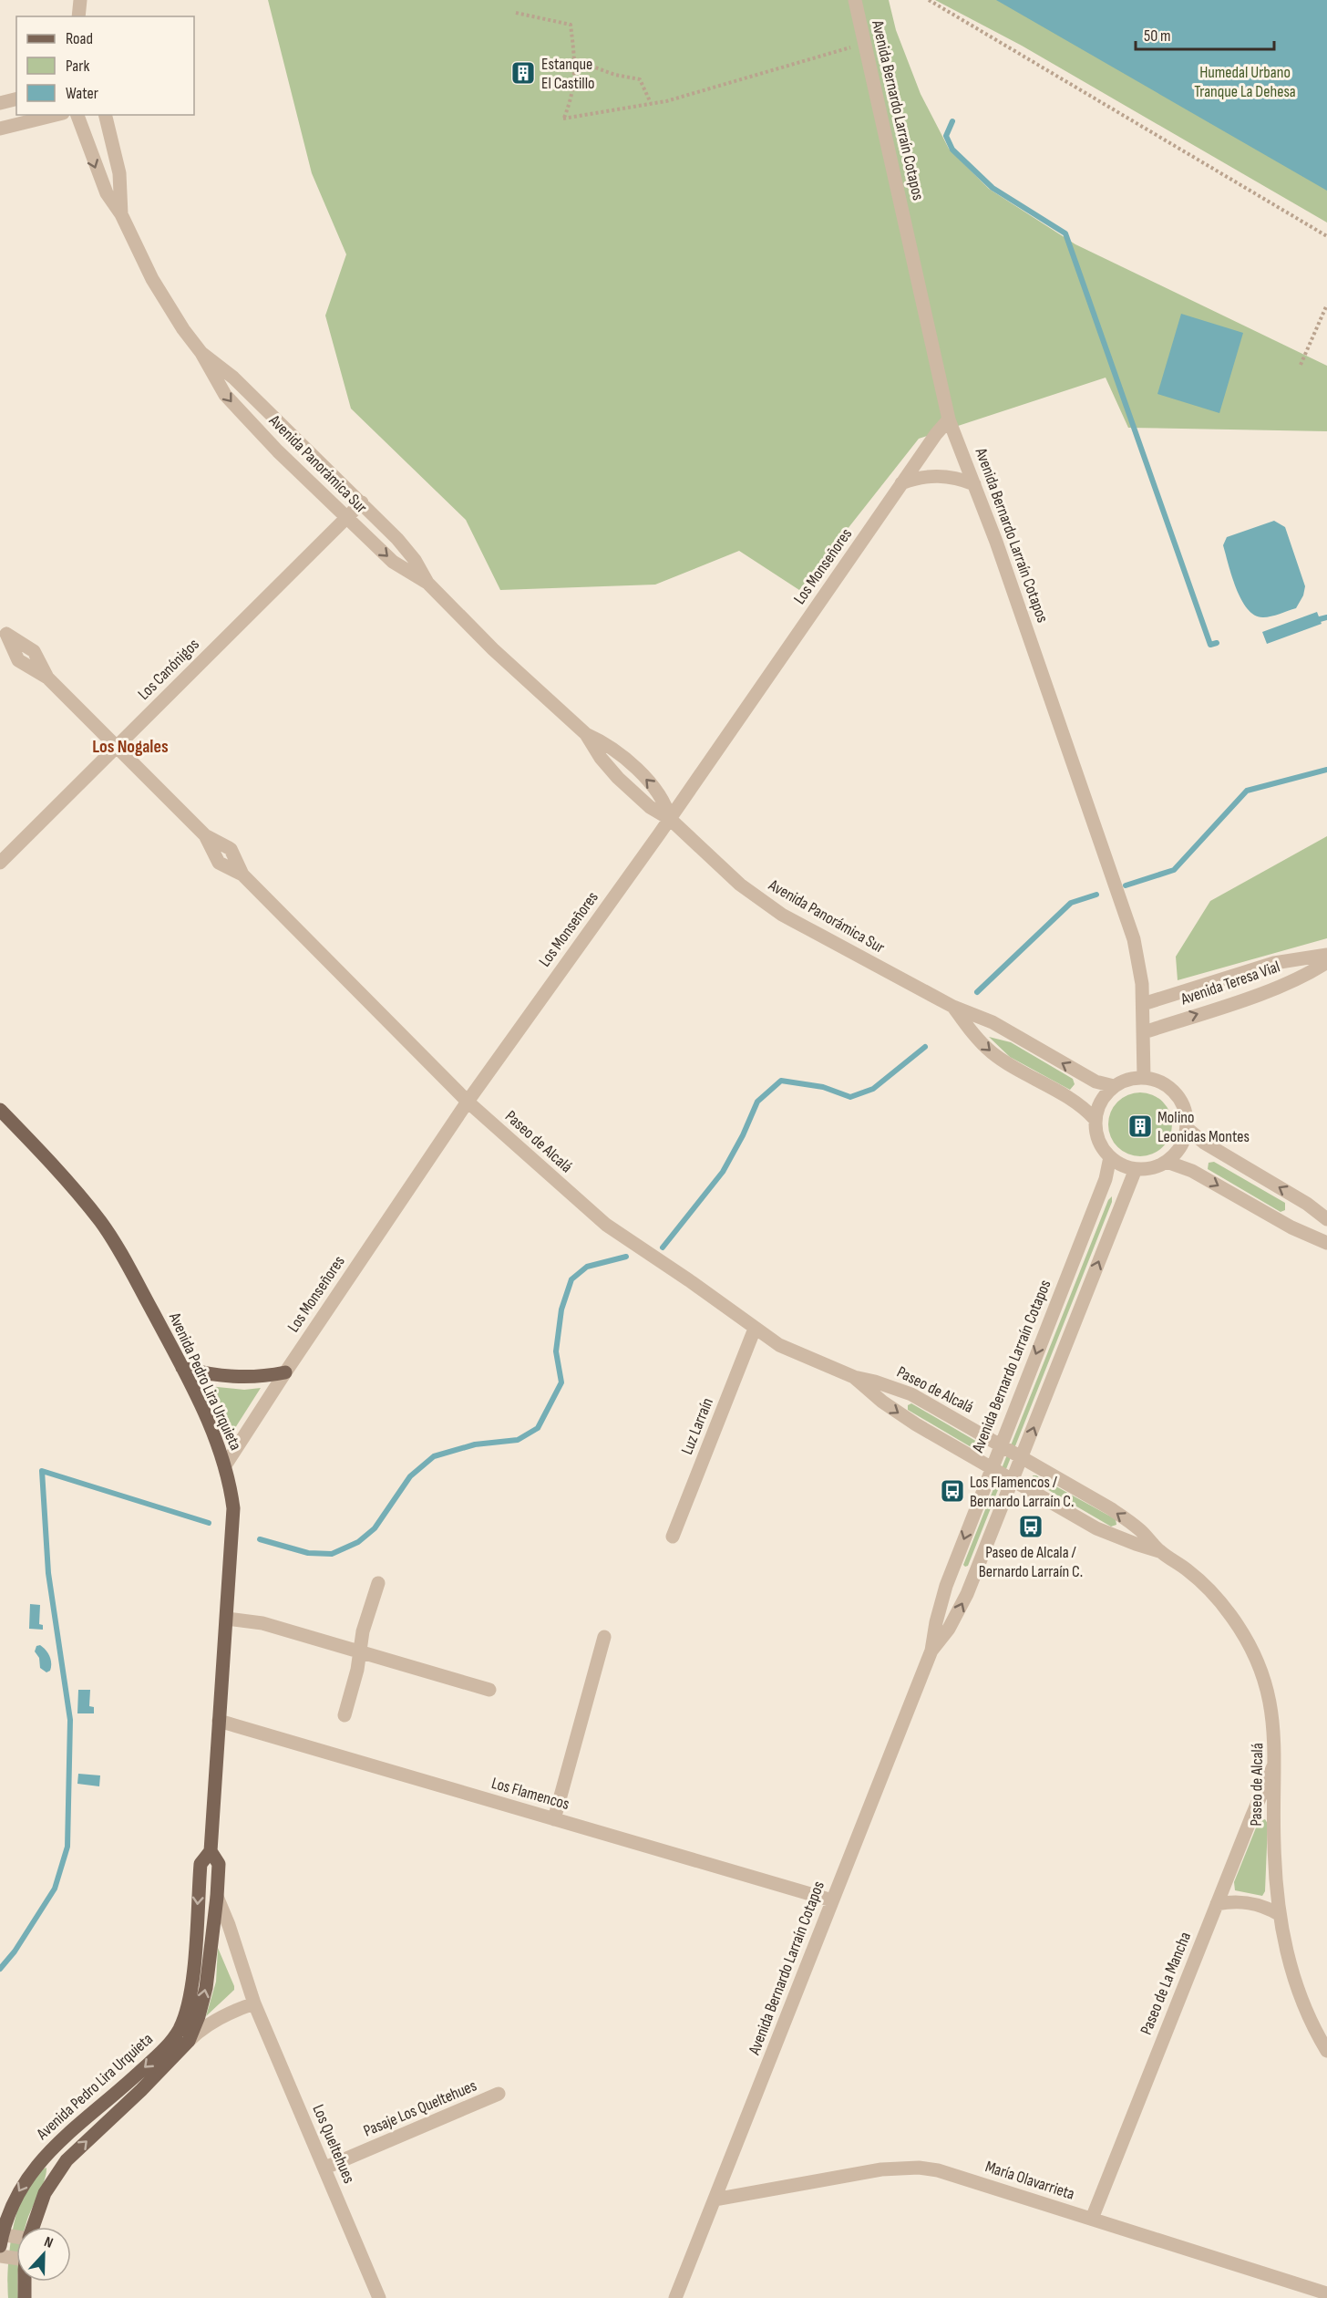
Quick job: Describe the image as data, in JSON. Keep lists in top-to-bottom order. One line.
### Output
{"streets":{"main road":["Avenida Pedro Lira Urquieta"],"street":["Avenida Bernardo Larraín Cotapos","Avenida Panorámica Sur","Los Monseñores","Los Canónigos","Avenida Teresa Vial","Paseo de Alcalá","Luz Larraín","Los Flamencos","Paseo de La Mancha","Pasaje Los Queltehues","Los Queltehues","María Olavarrieta"]},"crossings":[["Avenida Bernardo Larraín Cotapos","Avenida Panorámica Sur"],["Avenida Bernardo Larraín Cotapos","Los Monseñores"],["Avenida Bernardo Larraín Cotapos","Avenida Teresa Vial"],["Avenida Bernardo Larraín Cotapos","Paseo de Alcalá"],["Avenida Bernardo Larraín Cotapos","Los Flamencos"],["Avenida Bernardo Larraín Cotapos","María Olavarrieta"],["Avenida Panorámica Sur","Los Monseñores"],["Avenida Panorámica Sur","Los Canónigos"],["Los Monseñores","Paseo de Alcalá"],["Los Monseñores","Avenida Pedro Lira Urquieta"],["Los Canónigos","Paseo de Alcalá"],["Paseo de Alcalá","Luz Larraín"],["Paseo de Alcalá","Paseo de La Mancha"],["Avenida Pedro Lira Urquieta","Los Flamencos"],["Avenida Pedro Lira Urquieta","Los Queltehues"],["Paseo de La Mancha","María Olavarrieta"],["Pasaje Los Queltehues","Los Queltehues"]],"districts":["Los Nogales"],"parks":["Humedal Urbano Tranque La Dehesa"],"places":{"building":["Estanque El Castillo","Molino Leonidas Montes"],"bus stop":["Los Flamencos / Bernardo Larraín C.","Paseo de Alcala / Bernardo Larraín C."]},"legend":["Road","Park","Water"],"scale_bar":"50 m","north":"top"}
